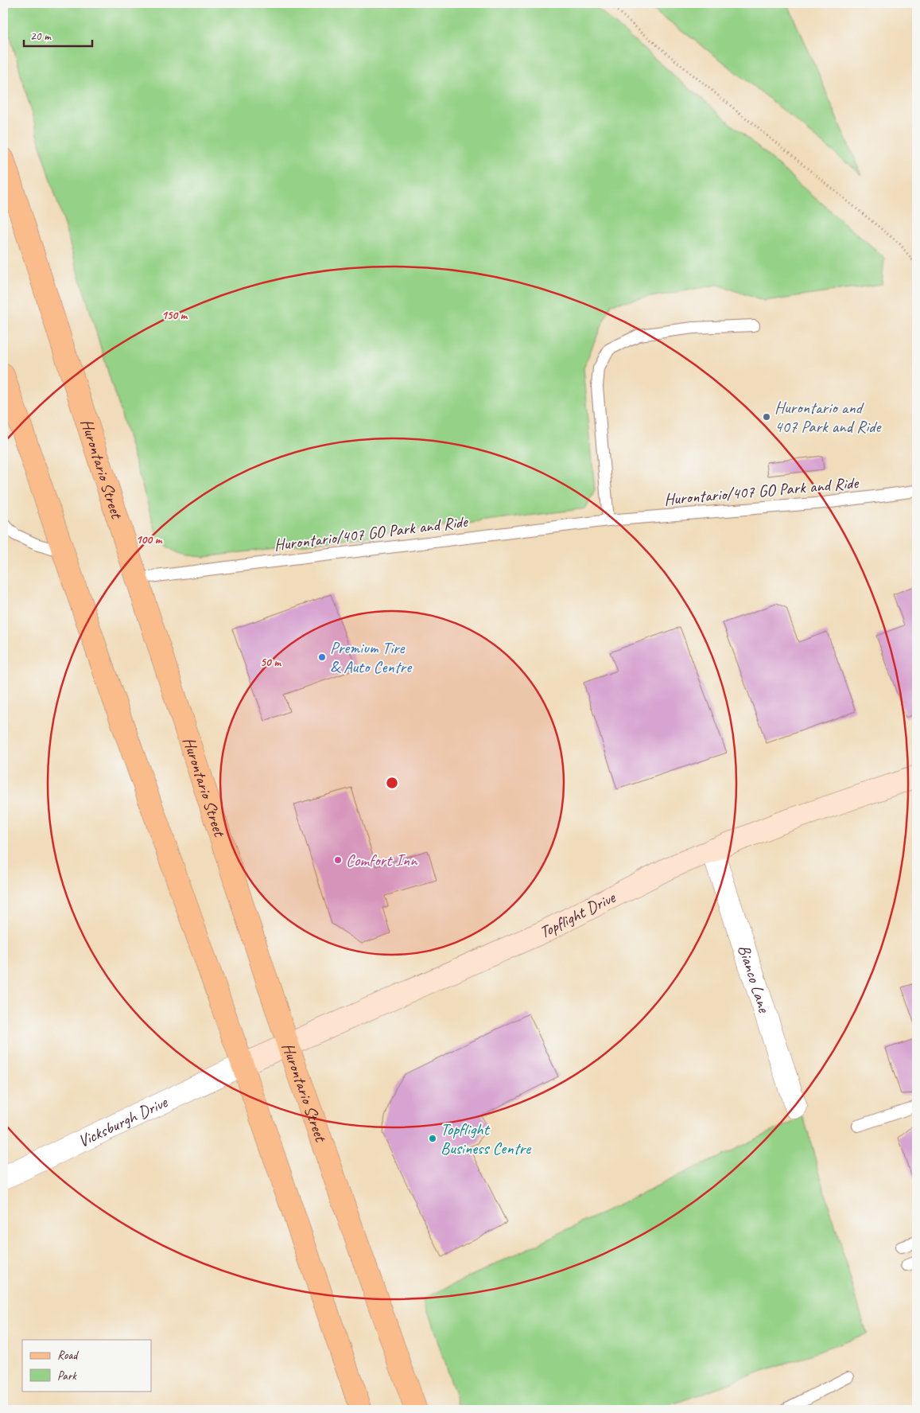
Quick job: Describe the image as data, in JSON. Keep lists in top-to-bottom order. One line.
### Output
{"streets":{"main road":["Hurontario Street"],"street":["Topflight Drive","Bianco Lane","Vicksburgh Drive"],"lane":["Hurontario/407 GO Park and Ride"]},"crossings":[["Hurontario Street","Hurontario/407 GO Park and Ride"],["Hurontario Street","Topflight Drive"],["Topflight Drive","Bianco Lane"],["Topflight Drive","Vicksburgh Drive"]],"places":["Hurontario and 407 Park and Ride","Premium Tire & Auto Centre","Comfort Inn","Topflight Business Centre"],"legend":["Road","Park"],"scale_bar":"20 m","rings":["150 m","100 m","50 m"]}
